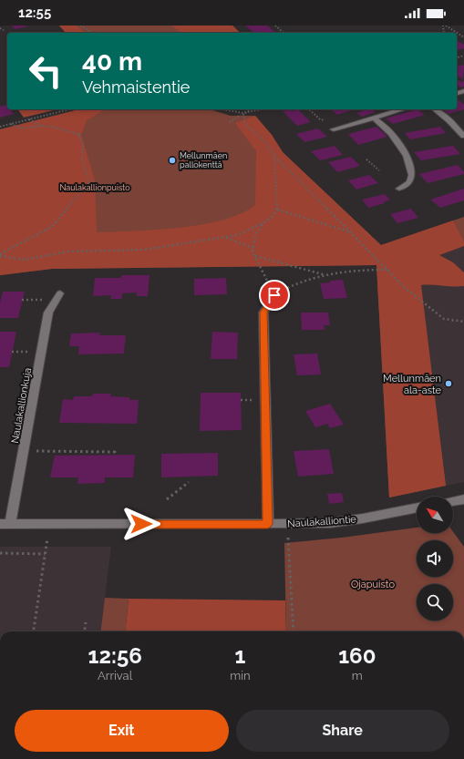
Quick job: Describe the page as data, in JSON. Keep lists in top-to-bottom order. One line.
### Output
{"streets":{"street":["Naulakallionkuja","Naulakalliontie"]},"crossings":[["Naulakallionkuja","Naulakalliontie"]],"parks":["Naulakallionpuisto","Ojapuisto"],"places":["Mellunmäen pallokenttä","Mellunmäen ala-aste"],"north":"top left","page":{"status":"12:55","turn":["40 m","Vehmaistentie"],"eta":["12:56","Arrival","1","min","160","m"],"buttons":["Exit","Share"]}}
